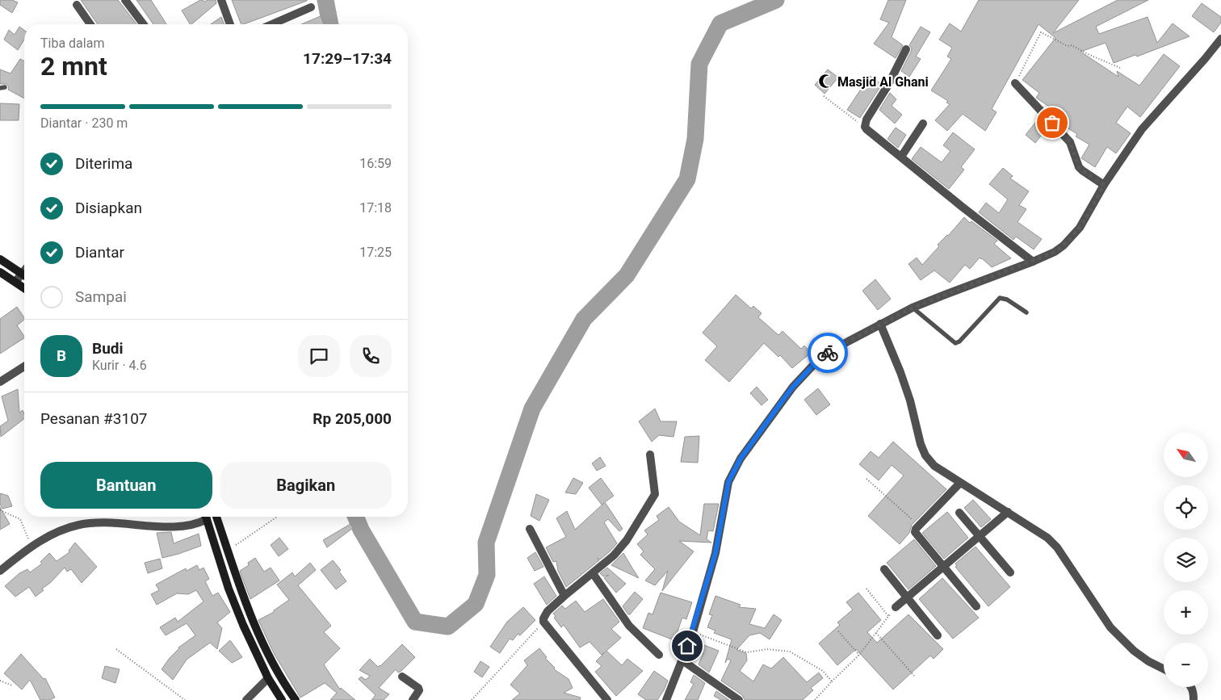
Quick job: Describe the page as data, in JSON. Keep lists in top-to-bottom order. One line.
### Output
{"places":{"mosque":["Masjid Al Ghani"]},"north":"top left","page":{"heading":["2 mnt","Tiba dalam","17:29–17:34"],"panel":["Budi","Kurir · 4.6","Pesanan #3107","Rp 205,000"],"bar":"Diantar · 230 m","list":[["Diterima","16:59"],["Disiapkan","17:18"],["Diantar","17:25"],"Sampai"],"round":"B","map_buttons":["+","−"],"buttons":["Bantuan","Bagikan"]}}
